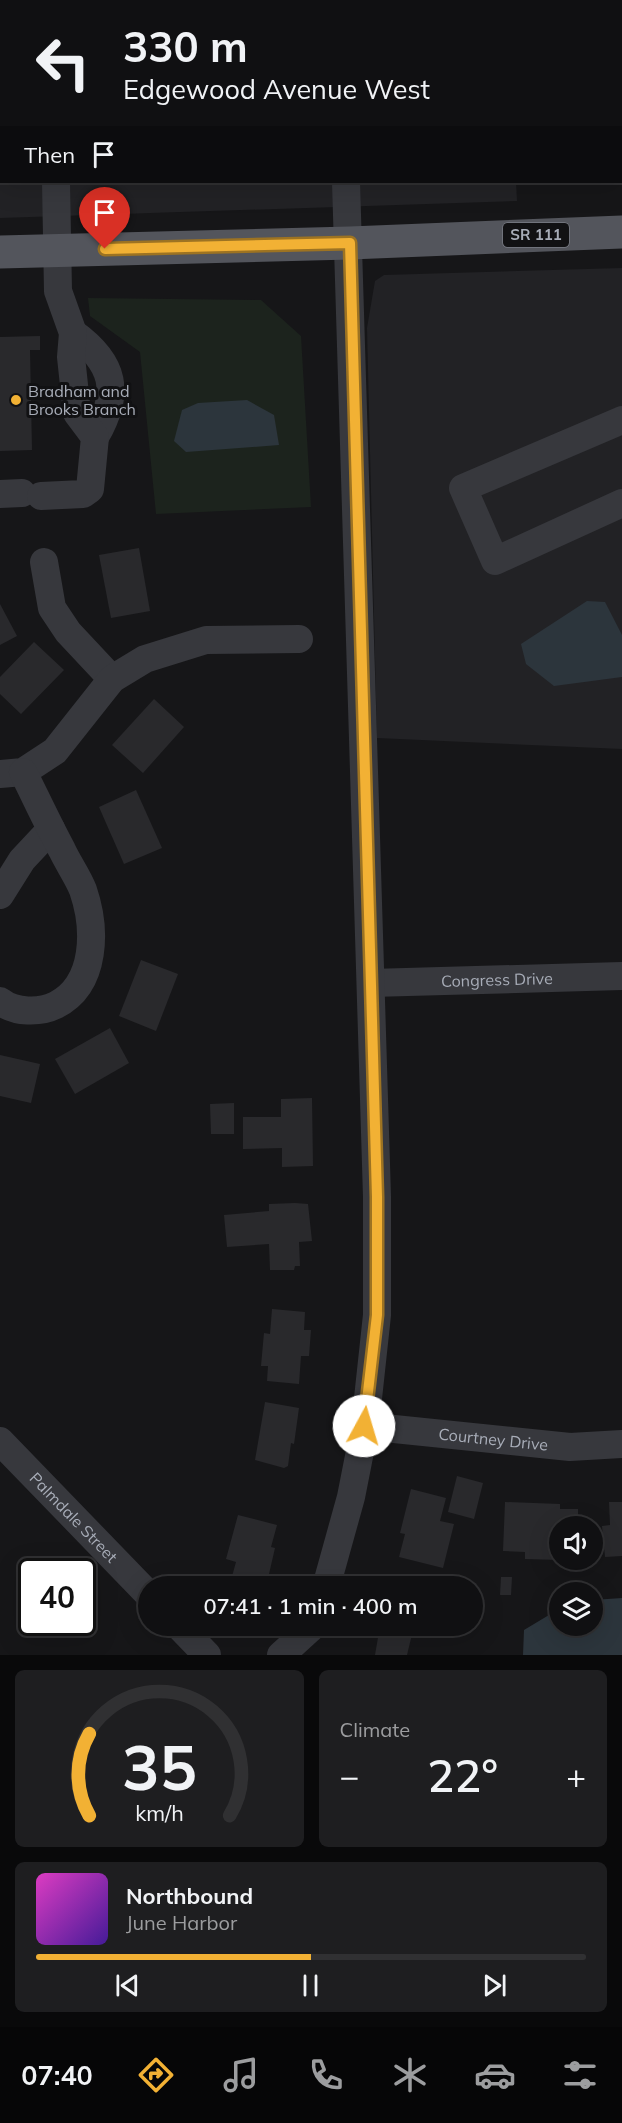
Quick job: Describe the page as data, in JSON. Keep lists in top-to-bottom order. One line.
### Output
{"streets":{"main road":["SR 111"],"street":["Congress Drive","Courtney Drive","Palmdale Street"]},"places":["Bradham and Brooks Branch"],"page":{"turn":["330 m","Edgewood Avenue West"],"then":"Then","limit":"40","trip":"07:41 · 1 min · 400 m","tile":"Climate","heat":["−","22°","+"],"song":["Northbound","June Harbor"],"tabs":"07:40","gauge":["35","km/h"]}}
